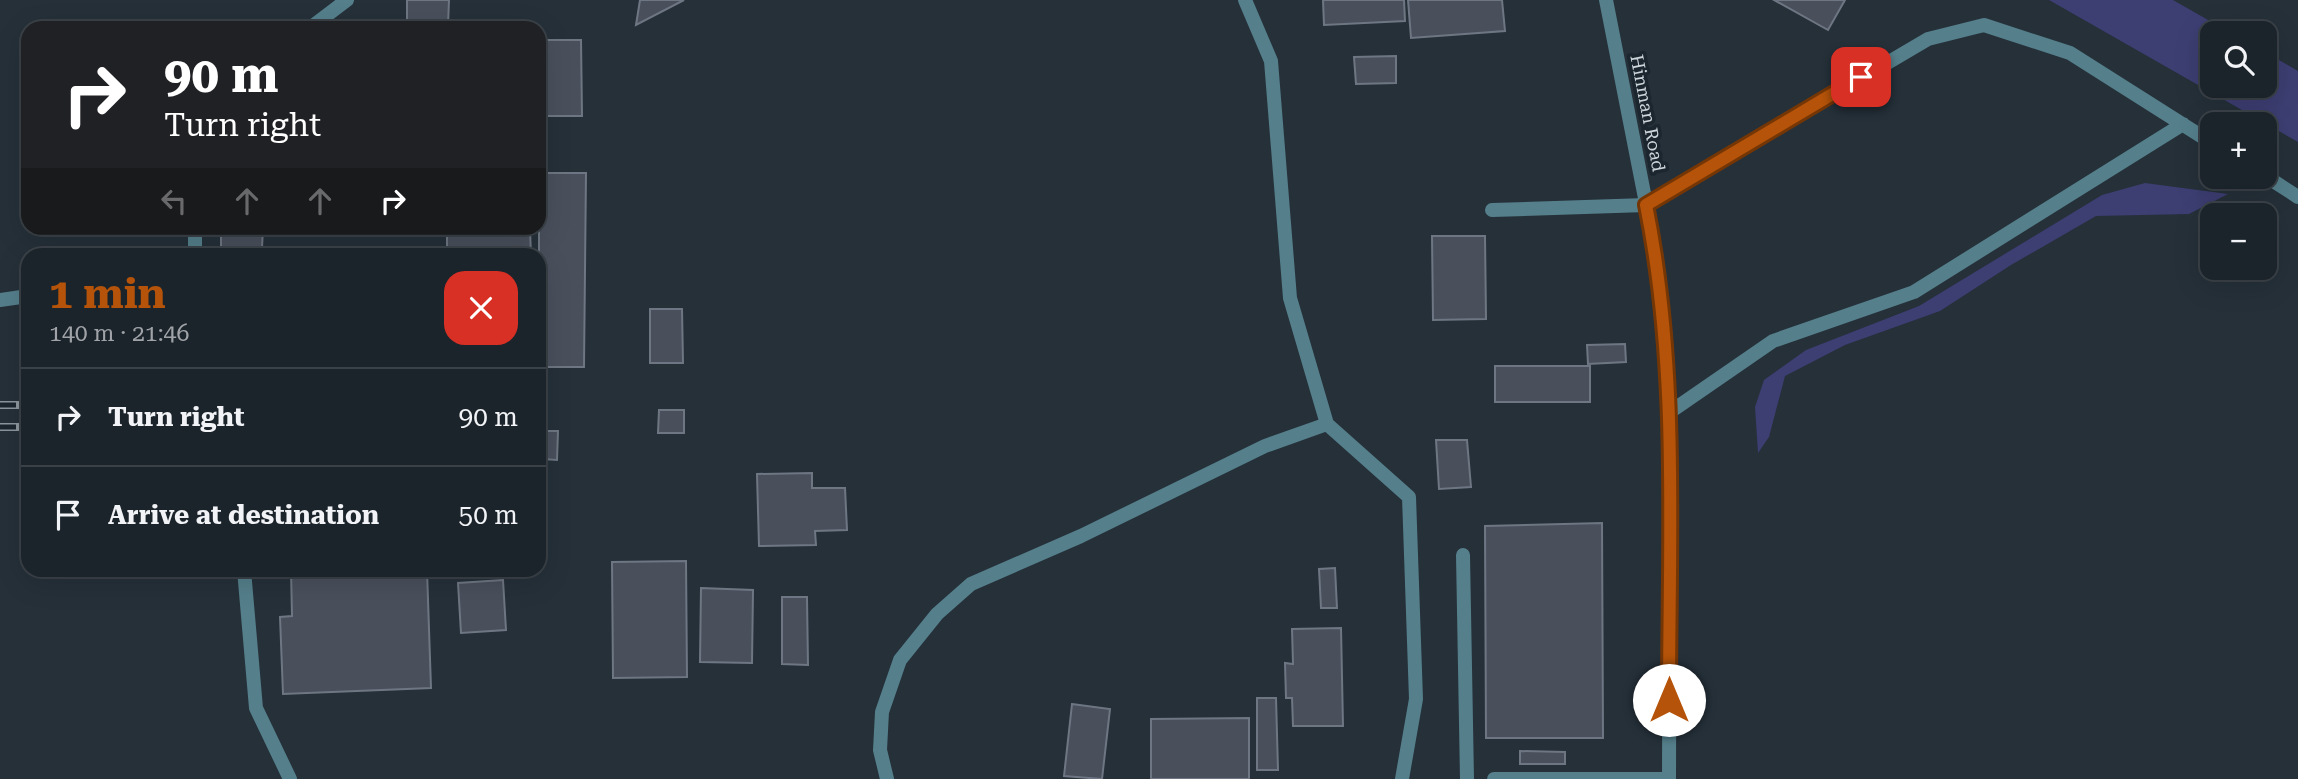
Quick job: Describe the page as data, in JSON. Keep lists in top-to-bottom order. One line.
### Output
{"streets":{"street":["Hinman Road"]},"page":{"map_buttons":["+","−"],"turn":["90 m","Turn right"],"heading":["1 min","140 m · 21:46"],"list":[{"name":"Turn right","value":"90 m"},{"name":"Arrive at destination","value":"50 m"}]}}
